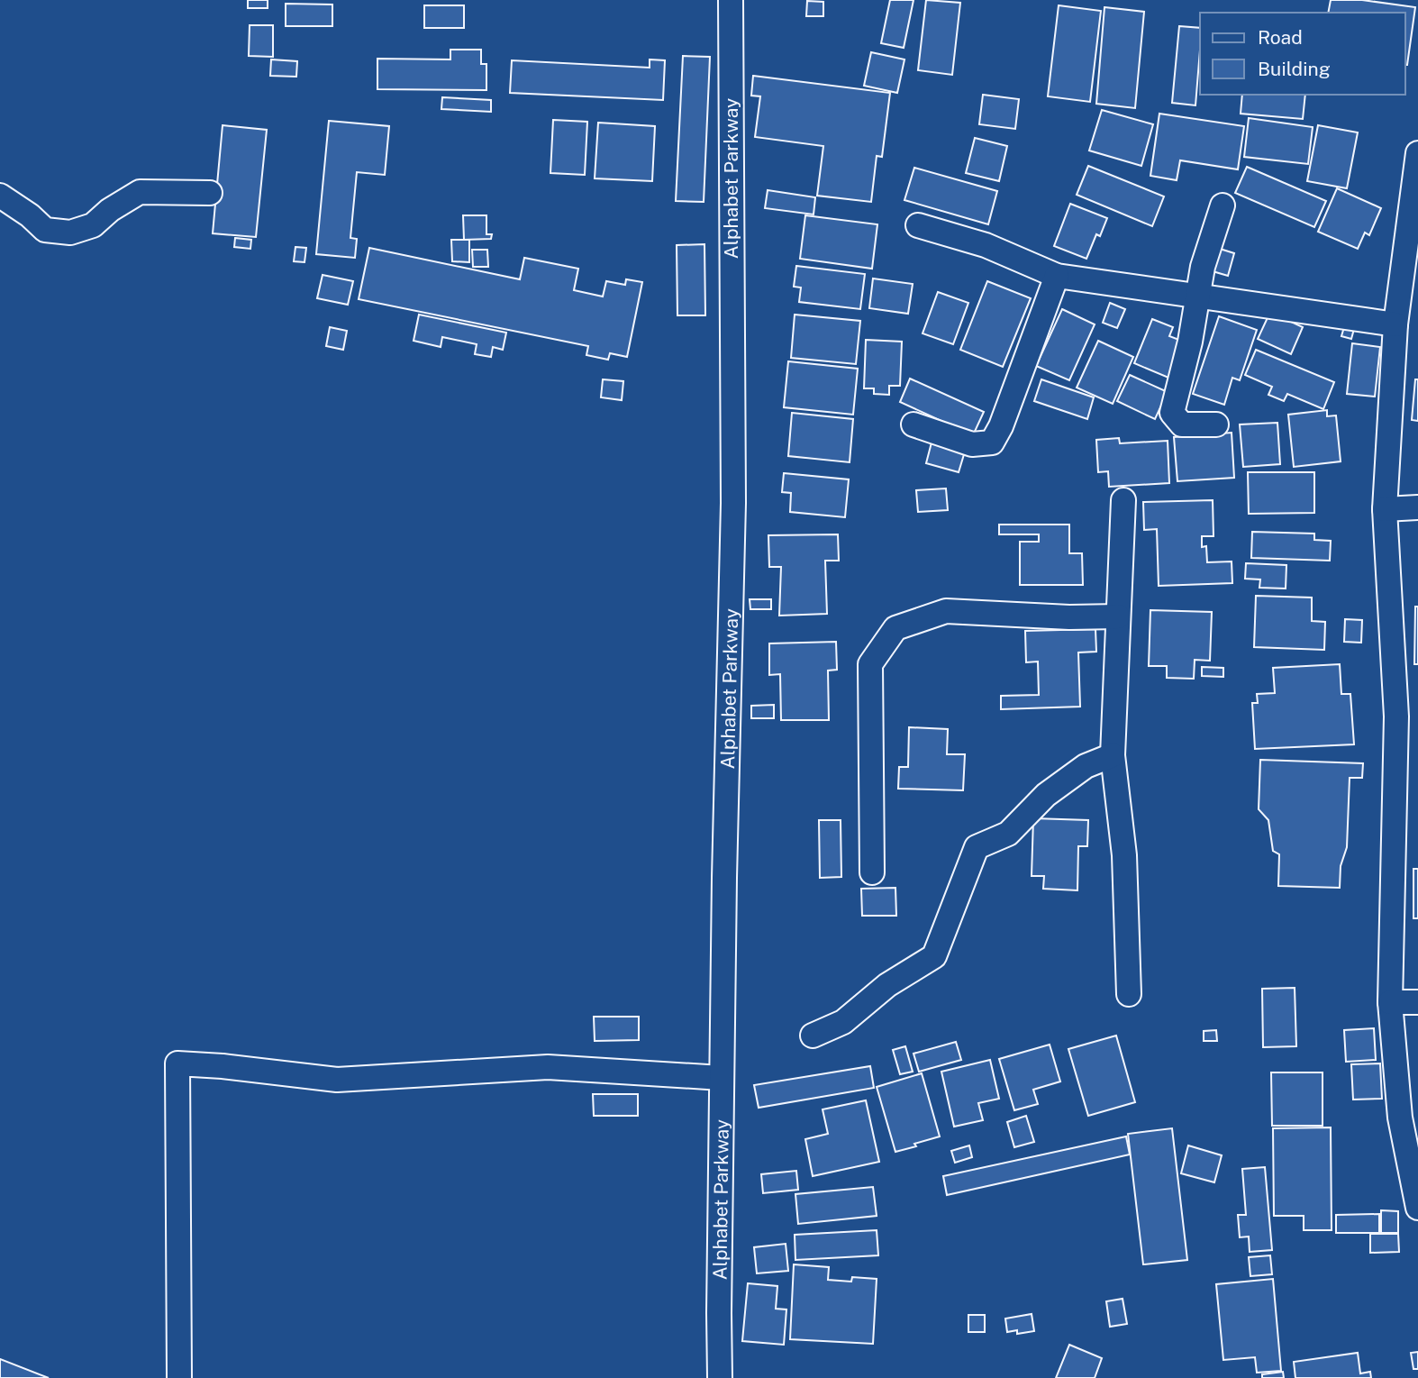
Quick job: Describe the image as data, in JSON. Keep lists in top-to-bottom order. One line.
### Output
{"streets":{"street":["Alphabet Parkway"]},"legend":["Road","Building"]}
